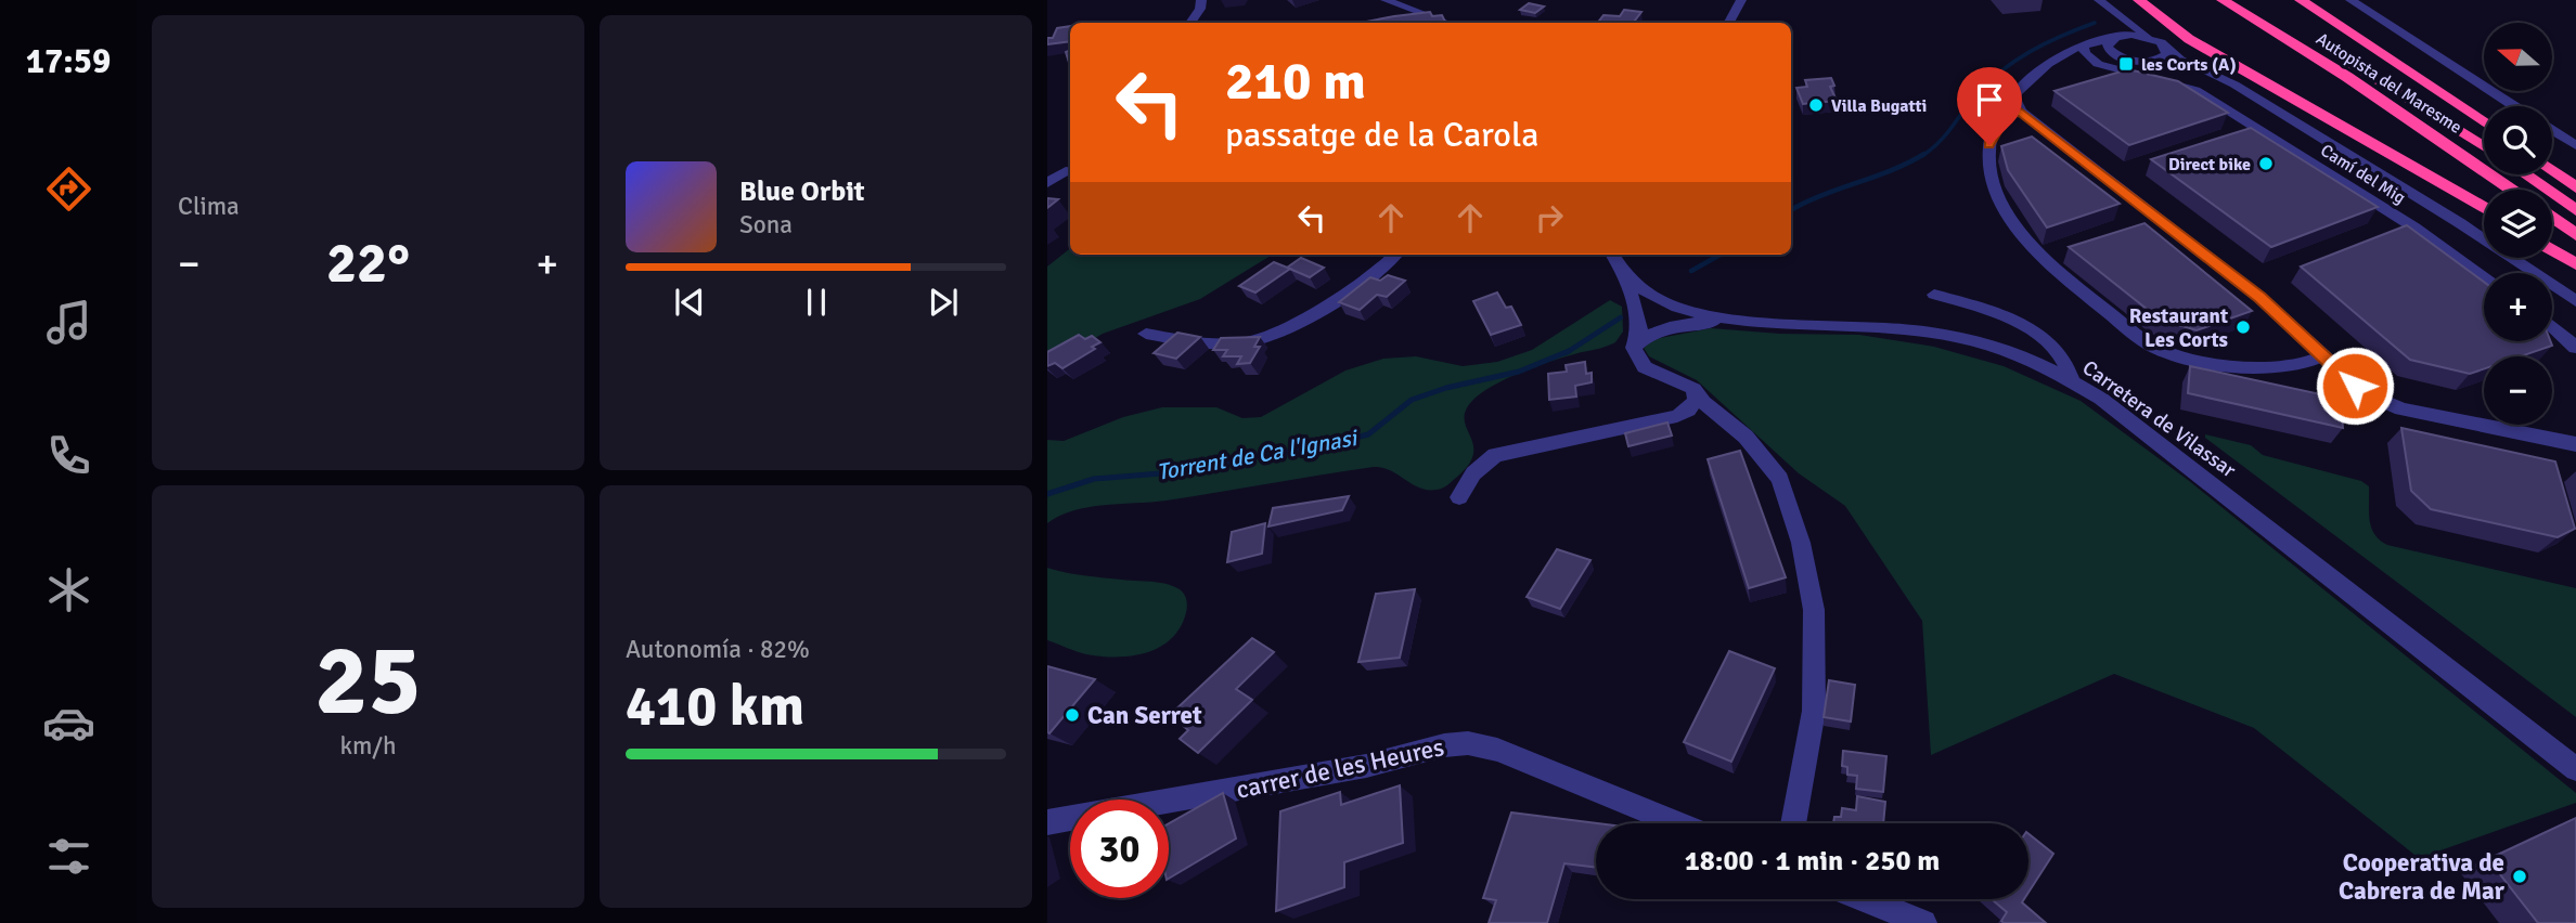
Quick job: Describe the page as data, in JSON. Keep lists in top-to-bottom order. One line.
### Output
{"streets":{"highway":["Autopista del Maresme"],"street":["Camí del Mig","Carretera de Vilassar","carrer de les Heures"]},"water":["Torrent de Ca l'Ignasi"],"places":{"transit":["les Corts (A)"],"other":["Villa Bugatti","Direct bike","Restaurant Les Corts","Can Serret","Cooperativa de Cabrera de Mar"]},"north":"left","page":{"tabs":"17:59","tile":["Clima",["25","km/h"],["Autonomía · 82%","410 km"]],"map_buttons":["+","−"],"turn":["210 m","passatge de la Carola"],"song":["Blue Orbit","Sona"],"heat":["−","22°","+"],"limit":"30","trip":"18:00 · 1 min · 250 m"}}
